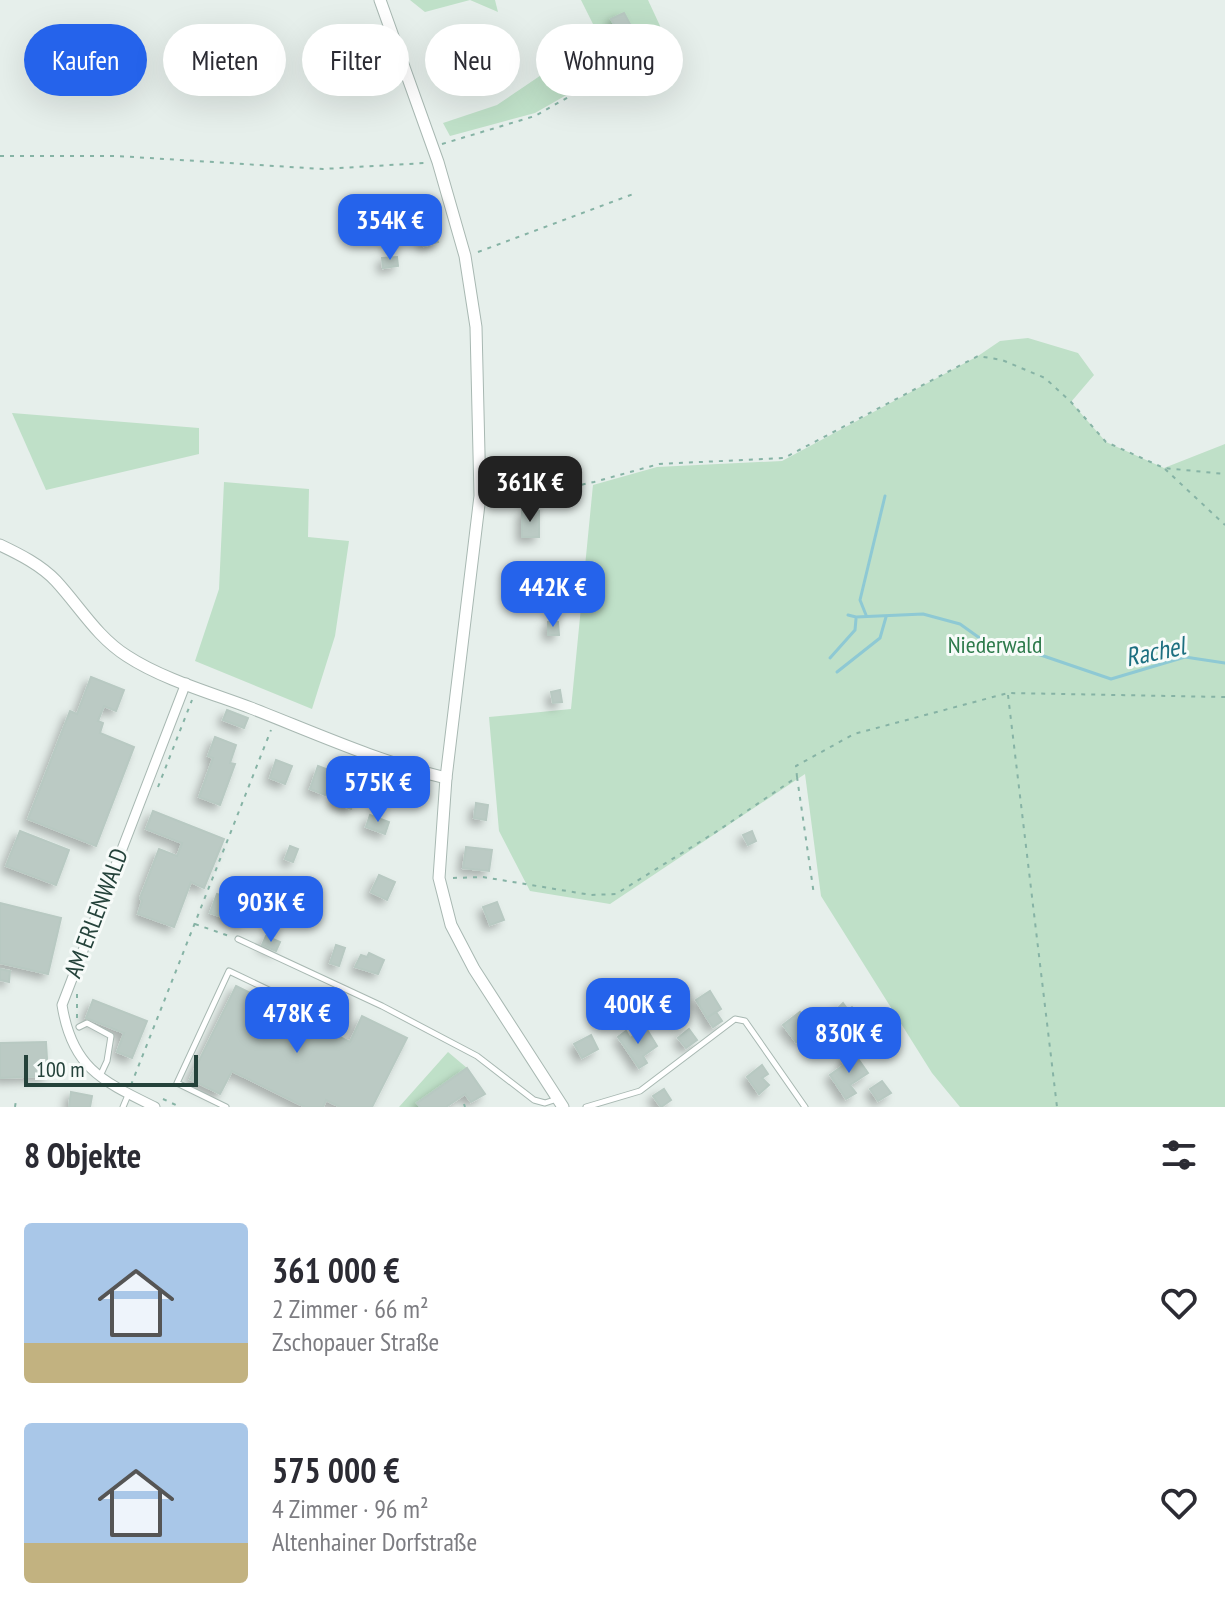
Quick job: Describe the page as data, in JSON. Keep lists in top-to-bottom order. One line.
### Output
{"streets":{"street":["AM ERLENWALD"]},"water":["Rachel"],"parks":["Niederwald"],"scale_bar":"100 m","page":{"chip":["Kaufen","Mieten","Filter","Neu","Wohnung"],"price":["354K €","361K €","442K €","575K €","903K €","400K €","478K €","830K €"],"scale":"100 m","heading":"8 Objekte","list":[{"name":"361 000 €","note":"2 Zimmer · 66 m² · Zschopauer Straße"},{"name":"575 000 €","note":"4 Zimmer · 96 m² · Altenhainer Dorfstraße"}]}}
